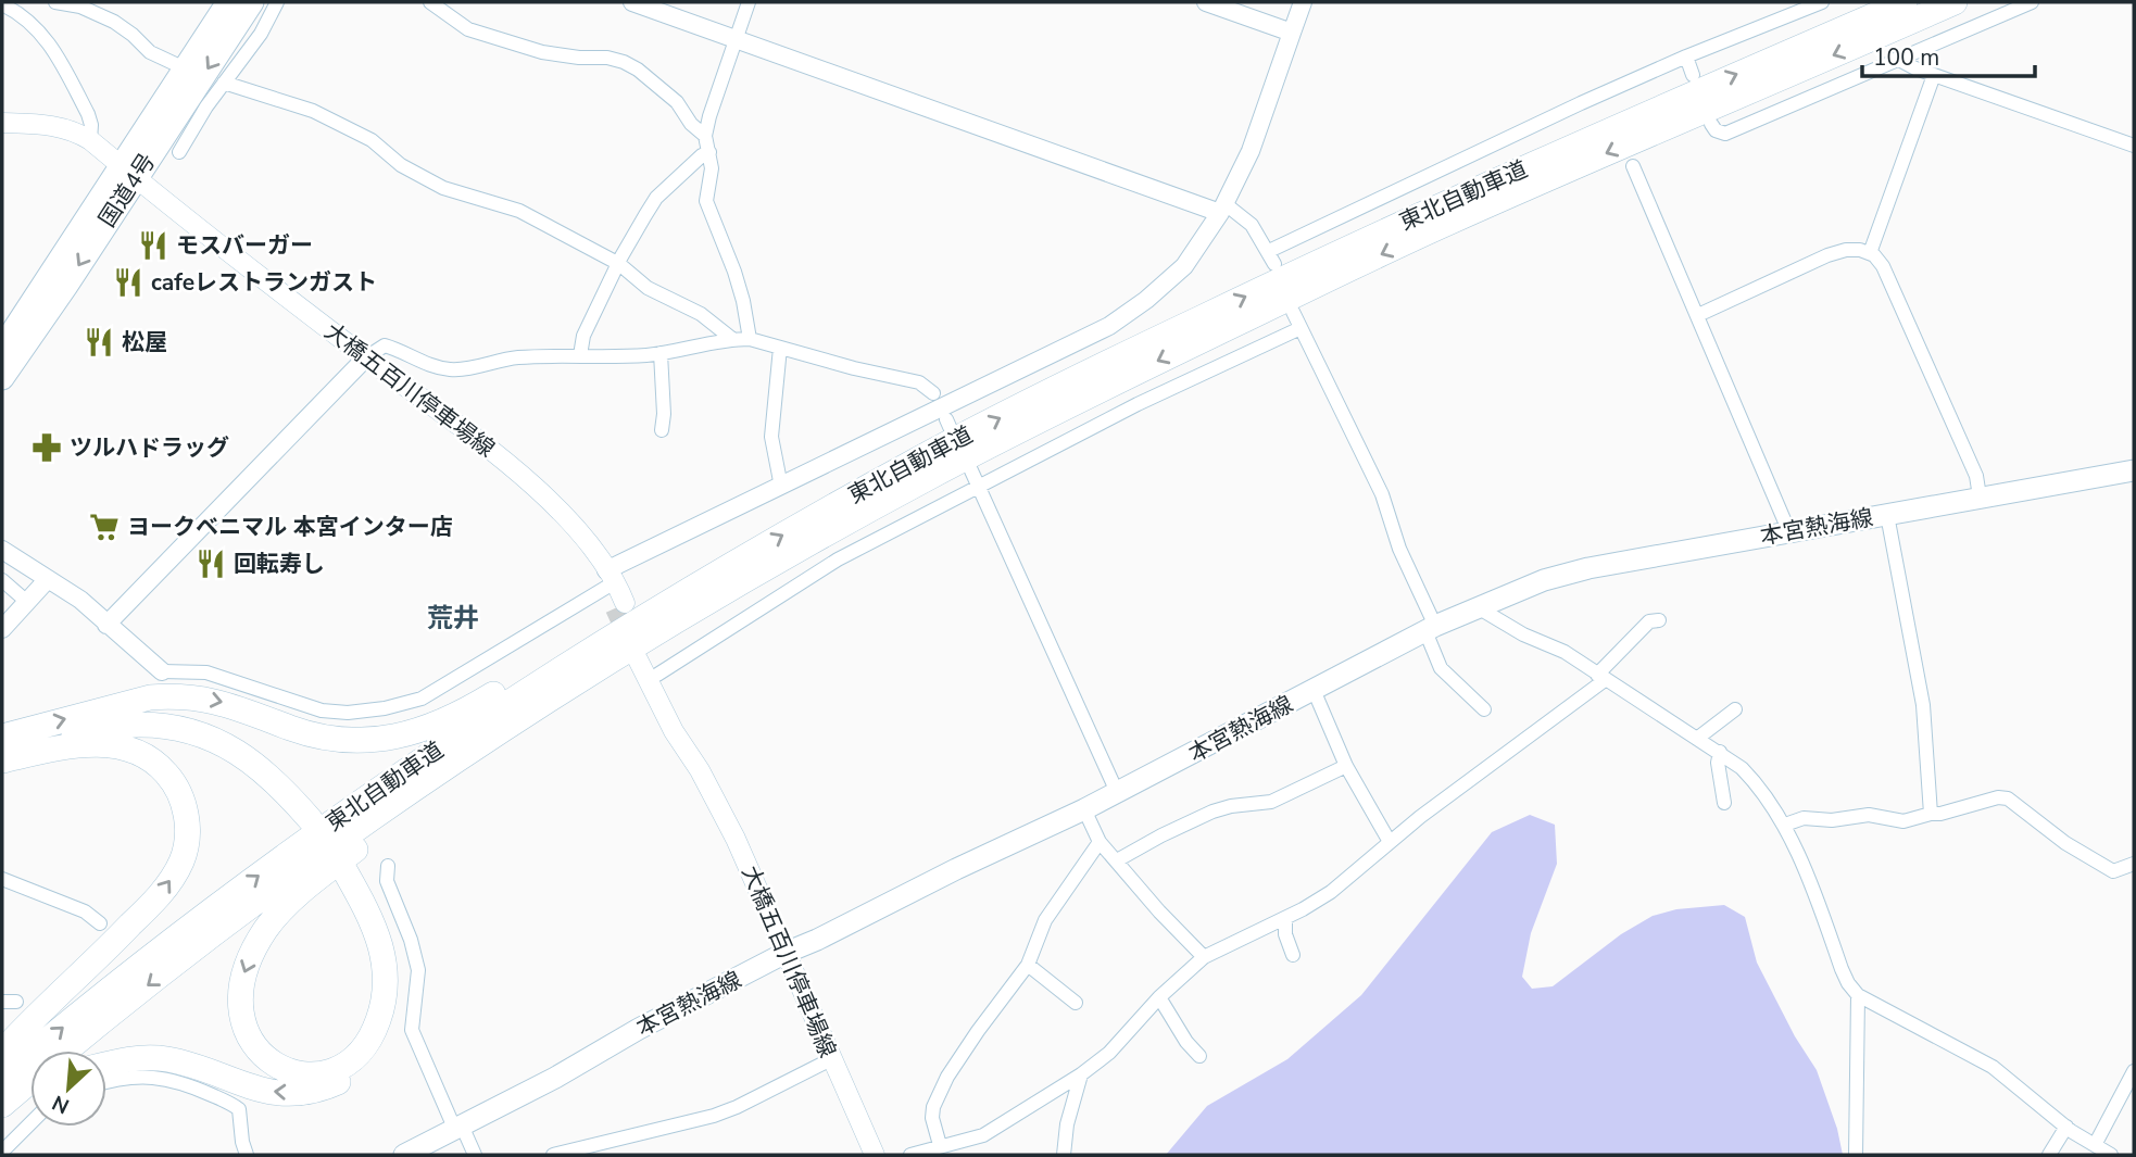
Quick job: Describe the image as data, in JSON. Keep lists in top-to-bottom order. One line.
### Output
{"streets":{"highway":["国道4号","東北自動車道"],"main road":["大橋五百川停車場線","本宮熱海線"]},"crossings":[["国道4号","大橋五百川停車場線"],["大橋五百川停車場線","本宮熱海線"]],"districts":["荒井"],"places":{"restaurant":["モスバーガー","cafeレストランガスト","松屋","回転寿し"],"pharmacy":["ツルハドラッグ"],"supermarket":["ヨークベニマル 本宮インター店"]},"scale_bar":"100 m","north":"bottom left"}
